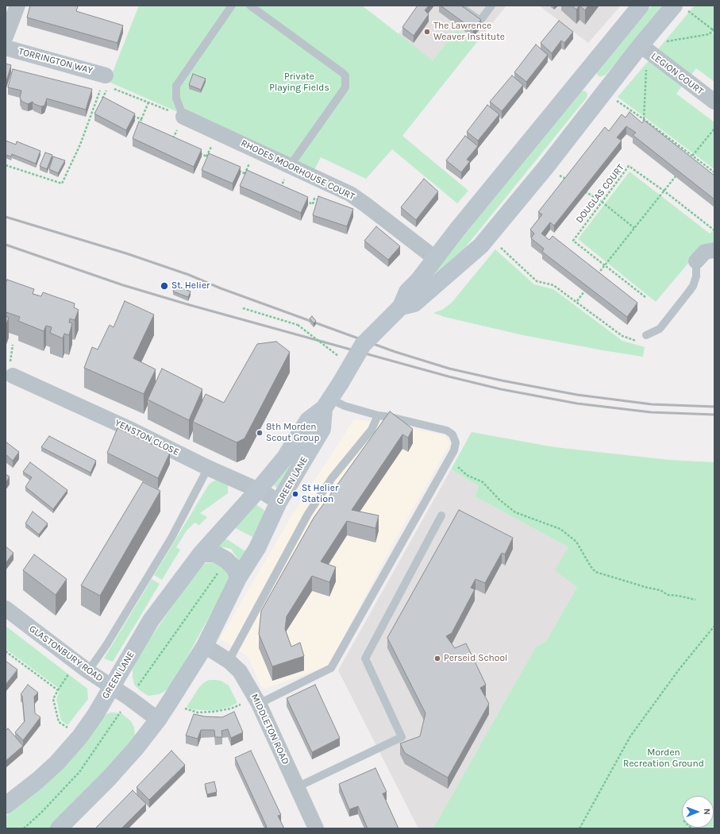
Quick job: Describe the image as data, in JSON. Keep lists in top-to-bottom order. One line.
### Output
{"streets":{"main road":["GREEN LANE"],"street":["TORRINGTON WAY","LEGION COURT","RHODES MOORHOUSE COURT","YENSTON CLOSE","GLASTONBURY ROAD","MIDDLETON ROAD"],"path":["DOUGLAS COURT"]},"crossings":[["YENSTON CLOSE","GREEN LANE"],["GREEN LANE","GLASTONBURY ROAD"],["GREEN LANE","MIDDLETON ROAD"]],"parks":["Private Playing Fields","Morden Recreation Ground"],"places":["The Lawrence Weaver Institute","St. Helier","8th Morden Scout Group","St Helier Station","Perseid School"],"north":"right"}
